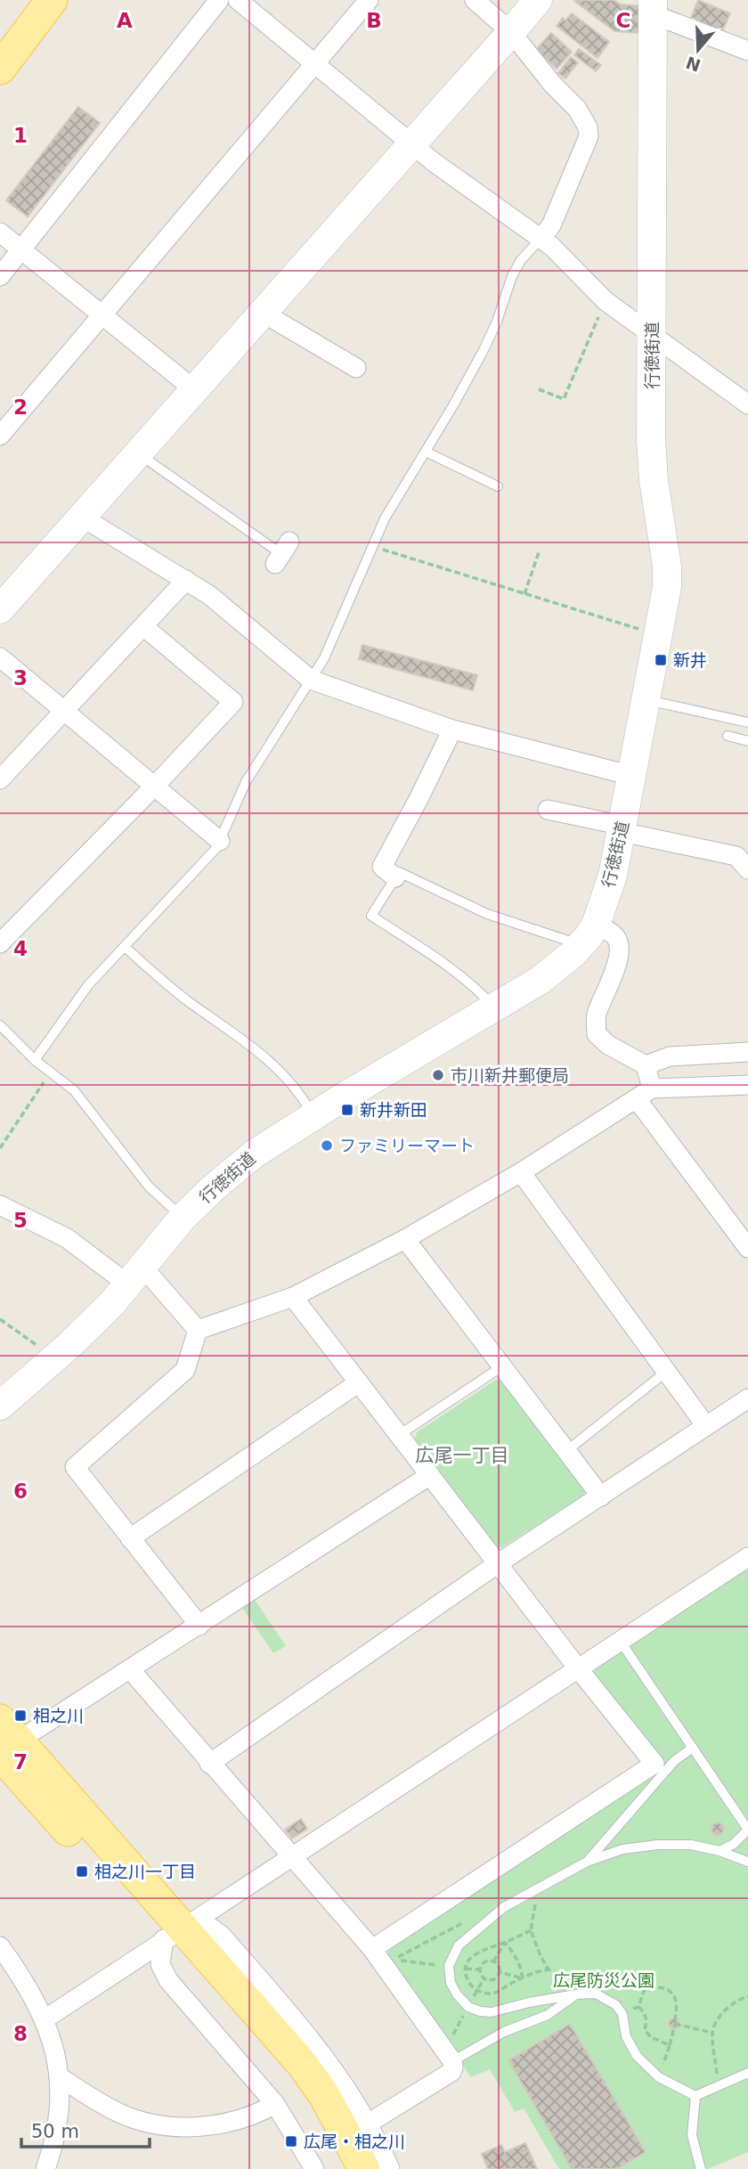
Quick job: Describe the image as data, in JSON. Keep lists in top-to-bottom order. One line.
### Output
{"streets":{"street":["行徳街道"]},"districts":["広尾一丁目"],"parks":["広尾防災公園"],"places":{"transit":["新井","新井新田","相之川","相之川一丁目","広尾・相之川"],"other":["市川新井郵便局","ファミリーマート"]},"scale_bar":"50 m","north":"bottom","grid":{"columns":["A","B","C"],"rows":["1","2","3","4","5","6","7","8"]}}
